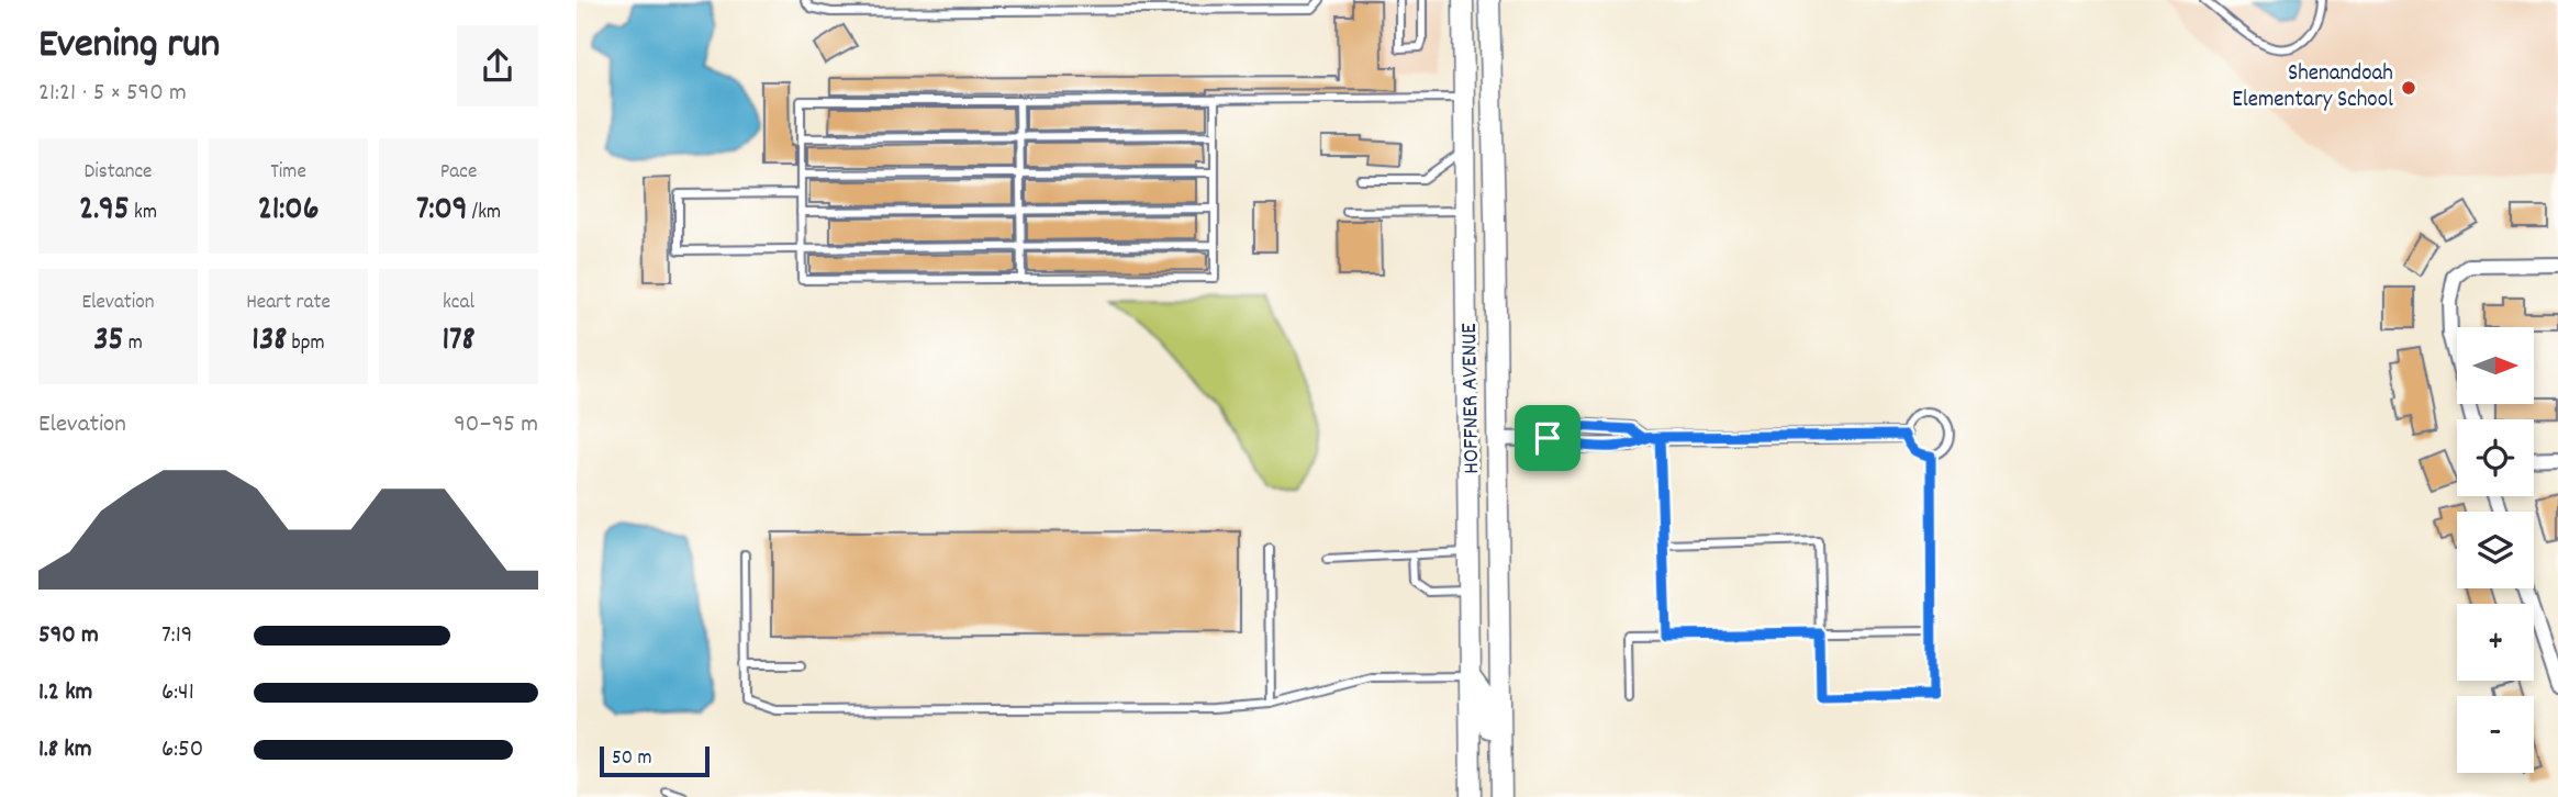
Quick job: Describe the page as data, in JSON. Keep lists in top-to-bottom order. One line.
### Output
{"streets":{"main road":["HOFFNER AVENUE"]},"places":["Shenandoah Elementary School"],"scale_bar":"50 m","north":"right","page":{"heading":["Evening run","21:21 · 5 × 590 m"],"stats":[["Distance","2.95 km"],["Time","21:06"],["Pace","7:09 /km"],["Elevation","35 m"],["Heart rate","138 bpm"],["kcal","178"]],"map_buttons":["+","−"],"chart":["Elevation","90–95 m"],"list":[{"name":"590 m","note":"7:19"},{"name":"1.2 km","note":"6:41"},{"name":"1.8 km","note":"6:50"}],"scale":"50 m"}}
